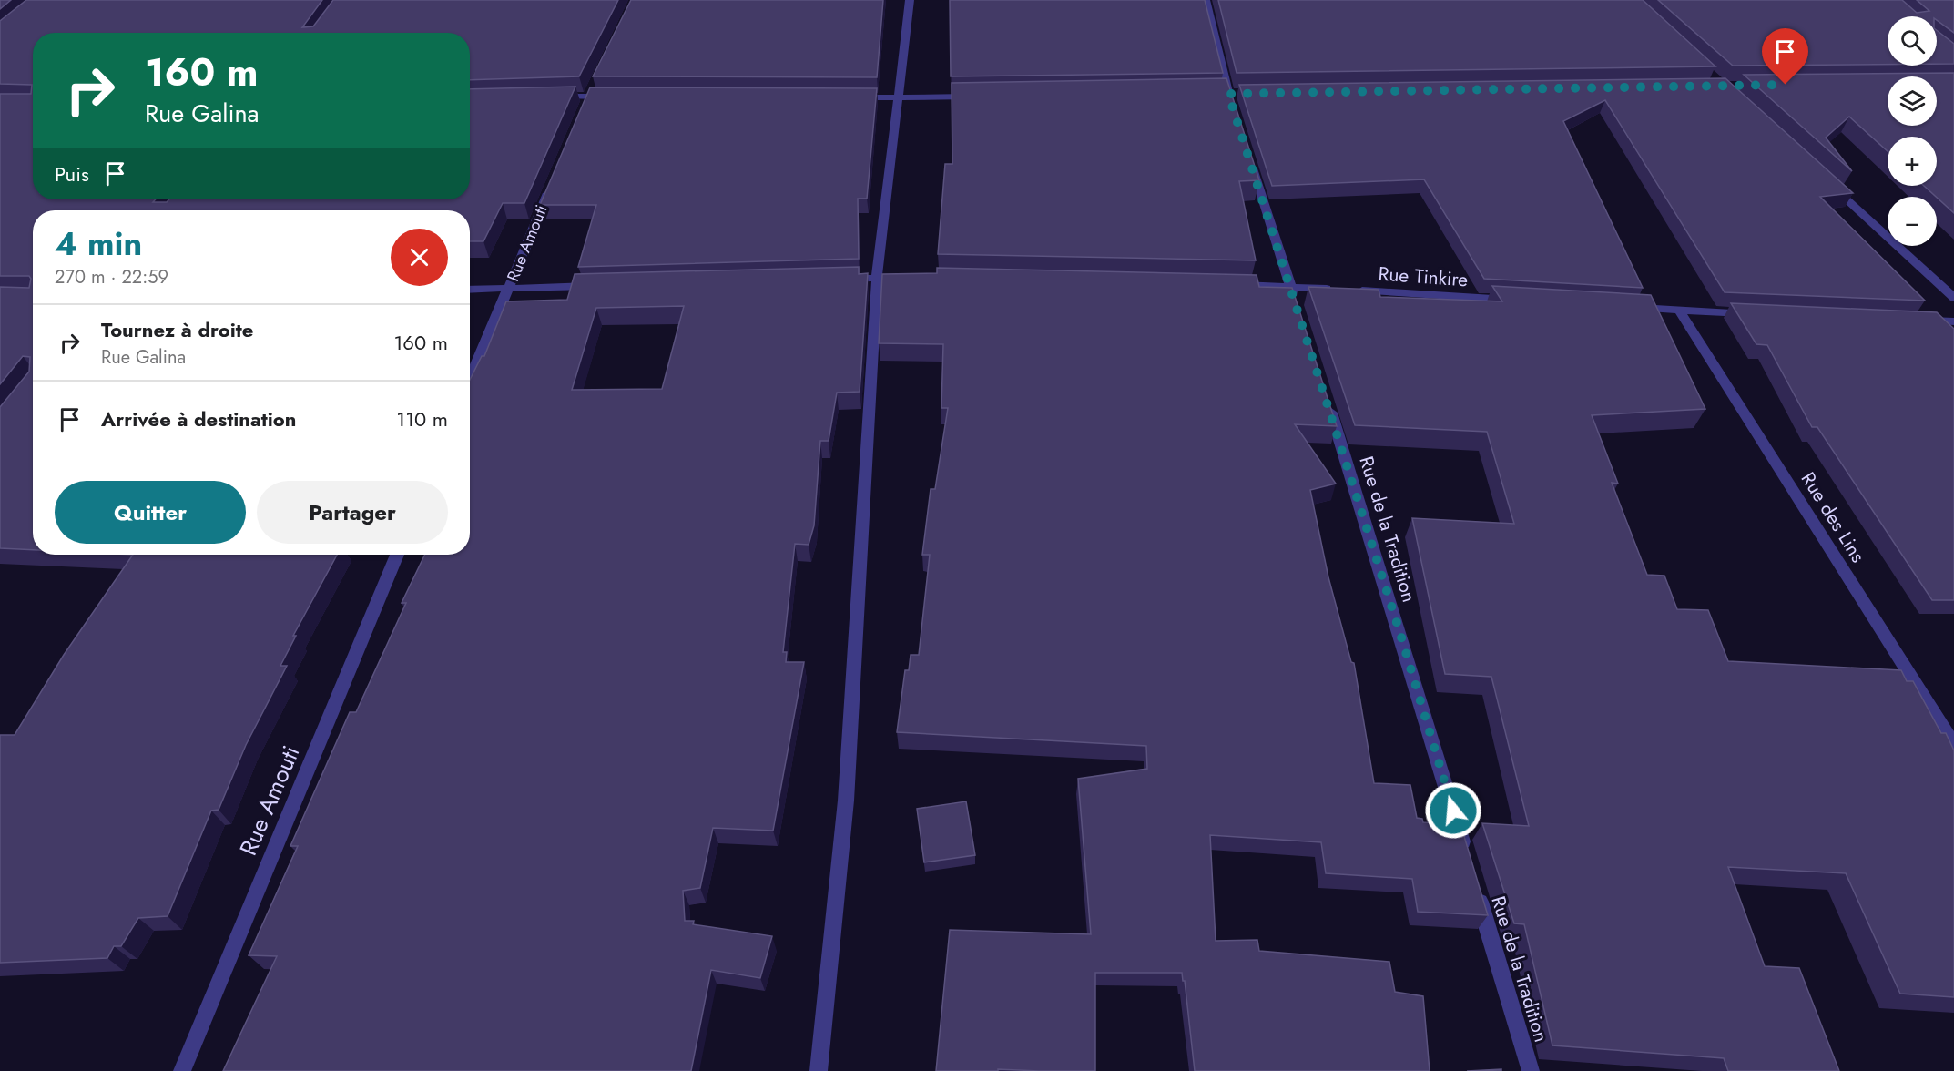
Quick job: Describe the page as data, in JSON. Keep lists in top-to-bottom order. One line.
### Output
{"streets":{"street":["Rue Amouti","Rue Tinkire","Rue des Lins","Rue de la Tradition"]},"page":{"map_buttons":["+","−"],"turn":["160 m","Rue Galina"],"then":"Puis","heading":["4 min","270 m · 22:59"],"list":[{"name":"Tournez à droite","note":"Rue Galina","value":"160 m"},{"name":"Arrivée à destination","value":"110 m"}],"buttons":["Quitter","Partager"]}}
